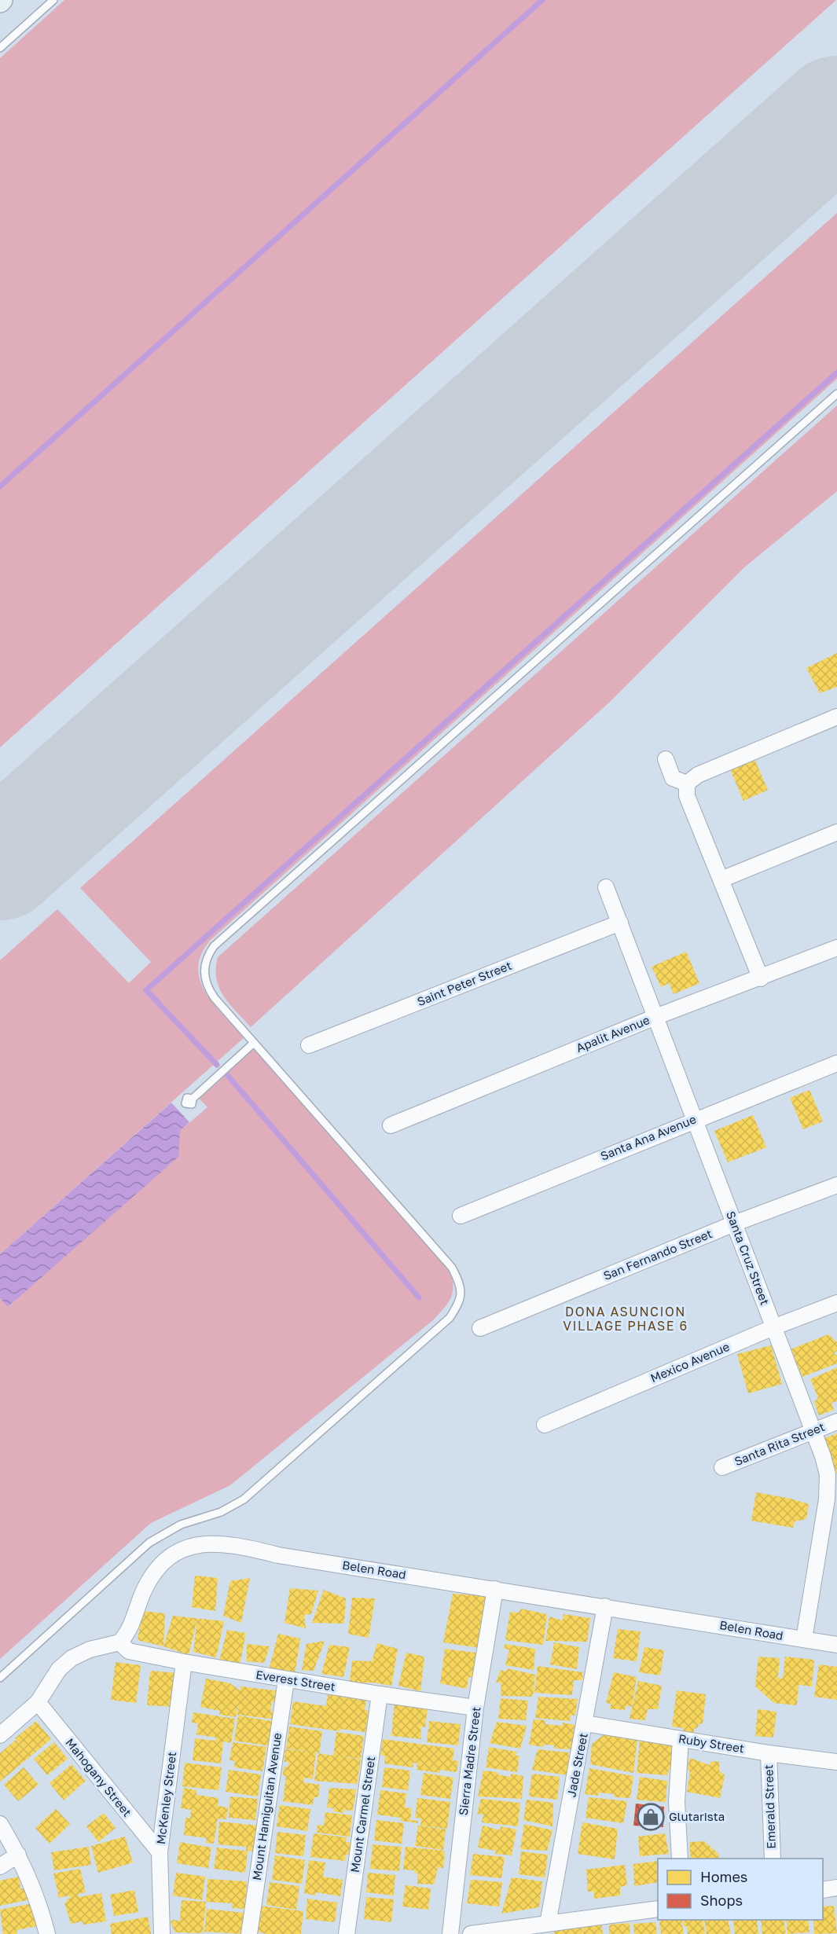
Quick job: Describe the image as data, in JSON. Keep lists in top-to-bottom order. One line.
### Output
{"streets":{"street":["Saint Peter Street","Apalit Avenue","Santa Ana Avenue","San Fernando Street","Santa Cruz Street","Mexico Avenue","Santa Rita Street","Belen Road","Everest Street","Ruby Street","Sierra Madre Street","Jade Street","Mahogany Street","McKenley Street","Mount Hamiguitan Avenue","Emerald Street","Mount Carmel Street"]},"crossings":[["Saint Peter Street","Santa Cruz Street"],["Apalit Avenue","Santa Cruz Street"],["Santa Ana Avenue","Santa Cruz Street"],["San Fernando Street","Santa Cruz Street"],["Santa Cruz Street","Mexico Avenue"],["Santa Cruz Street","Santa Rita Street"],["Santa Cruz Street","Belen Road"],["Belen Road","Everest Street"],["Belen Road","Sierra Madre Street"],["Belen Road","Jade Street"],["Everest Street","Sierra Madre Street"],["Everest Street","McKenley Street"],["Everest Street","Mount Hamiguitan Avenue"],["Everest Street","Mount Carmel Street"],["Ruby Street","Jade Street"],["Ruby Street","Emerald Street"],["Mahogany Street","McKenley Street"]],"districts":["DONA ASUNCION VILLAGE PHASE 6"],"places":{"shop":["Glutarista"]},"legend":["Homes","Shops"]}
